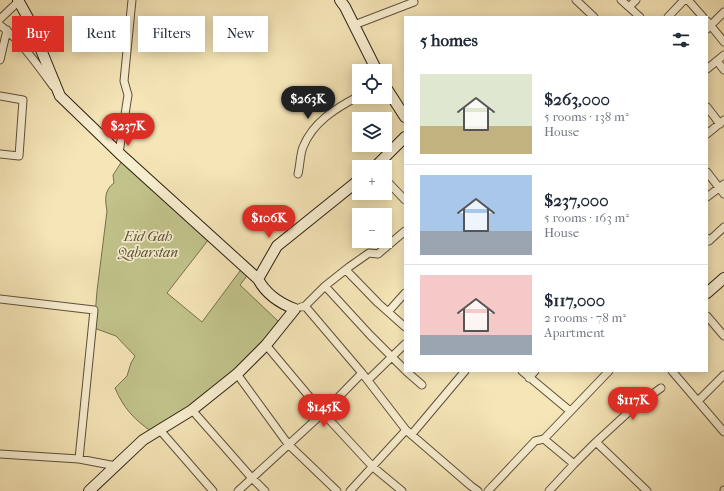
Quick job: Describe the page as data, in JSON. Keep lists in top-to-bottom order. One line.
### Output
{"parks":["Eid Gah Qabarstan"],"page":{"chip":["Buy","Rent","Filters","New"],"heading":"5 homes","map_buttons":["+","−"],"list":[{"name":"$263,000","note":"5 rooms · 138 m² · House"},{"name":"$237,000","note":"5 rooms · 163 m² · House"},{"name":"$117,000","note":"2 rooms · 78 m² · Apartment"}],"price":["$263K","$237K","$106K","$117K","$145K"]}}
